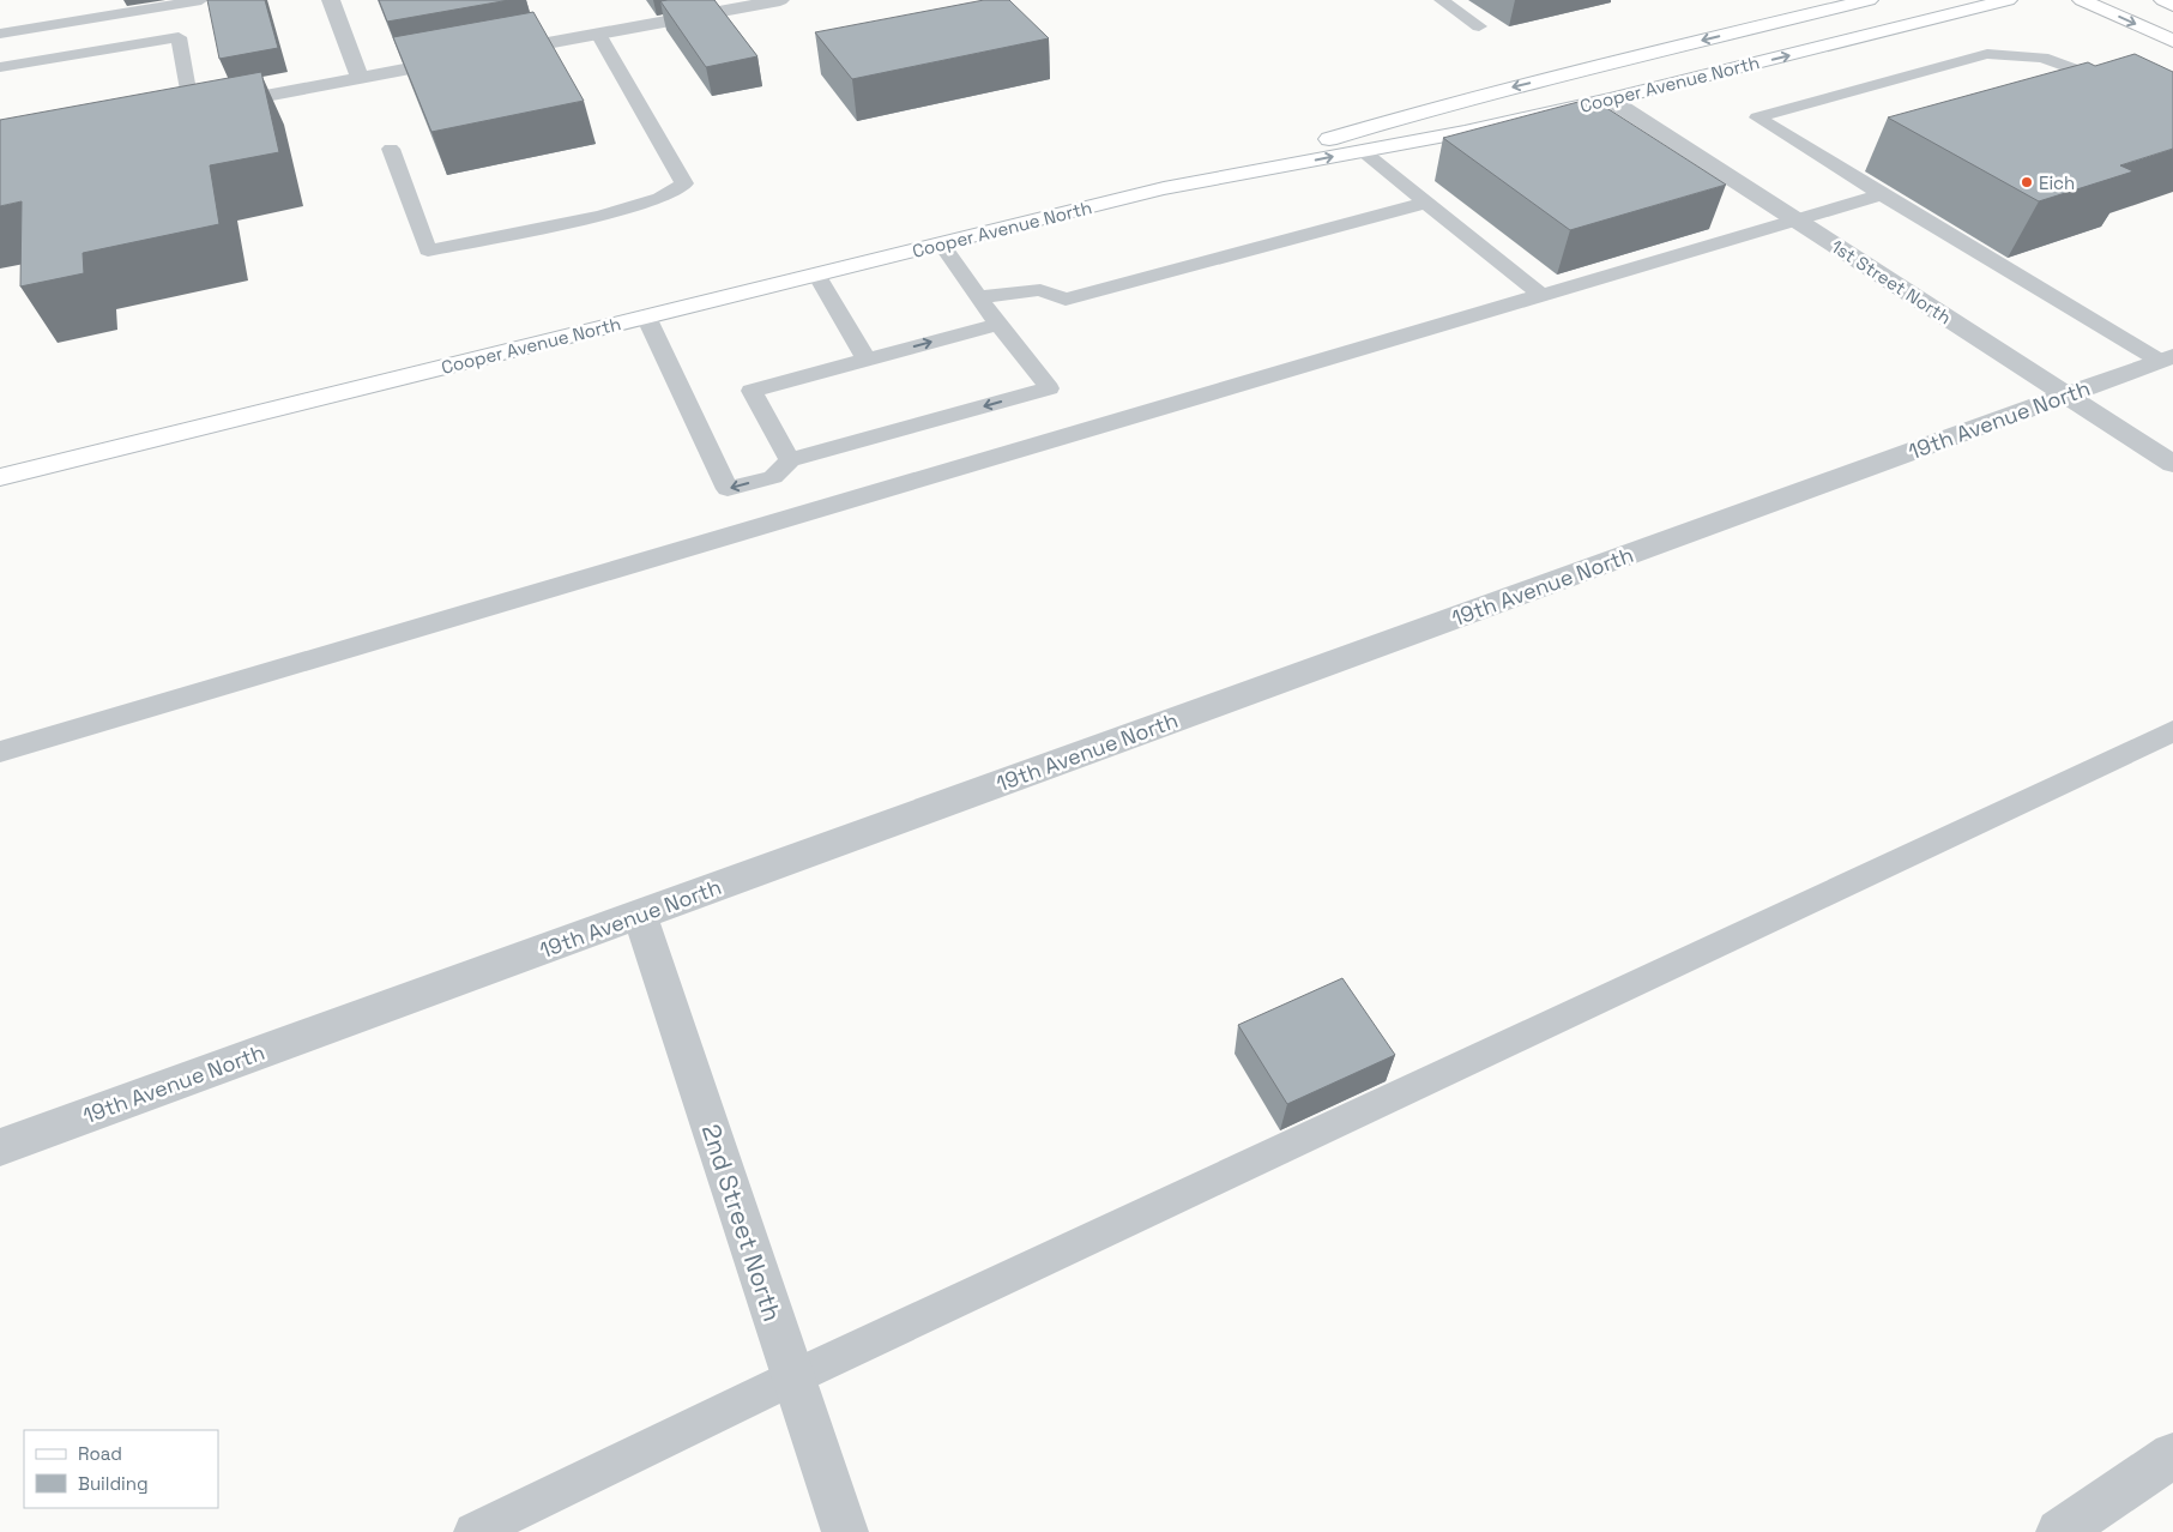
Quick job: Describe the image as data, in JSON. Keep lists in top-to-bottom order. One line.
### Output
{"streets":{"main road":["Cooper Avenue North"],"street":["1st Street North","19th Avenue North","2nd Street North"]},"crossings":[["Cooper Avenue North","1st Street North"],["1st Street North","19th Avenue North"],["19th Avenue North","2nd Street North"]],"places":["Eich"],"legend":["Road","Building"]}
